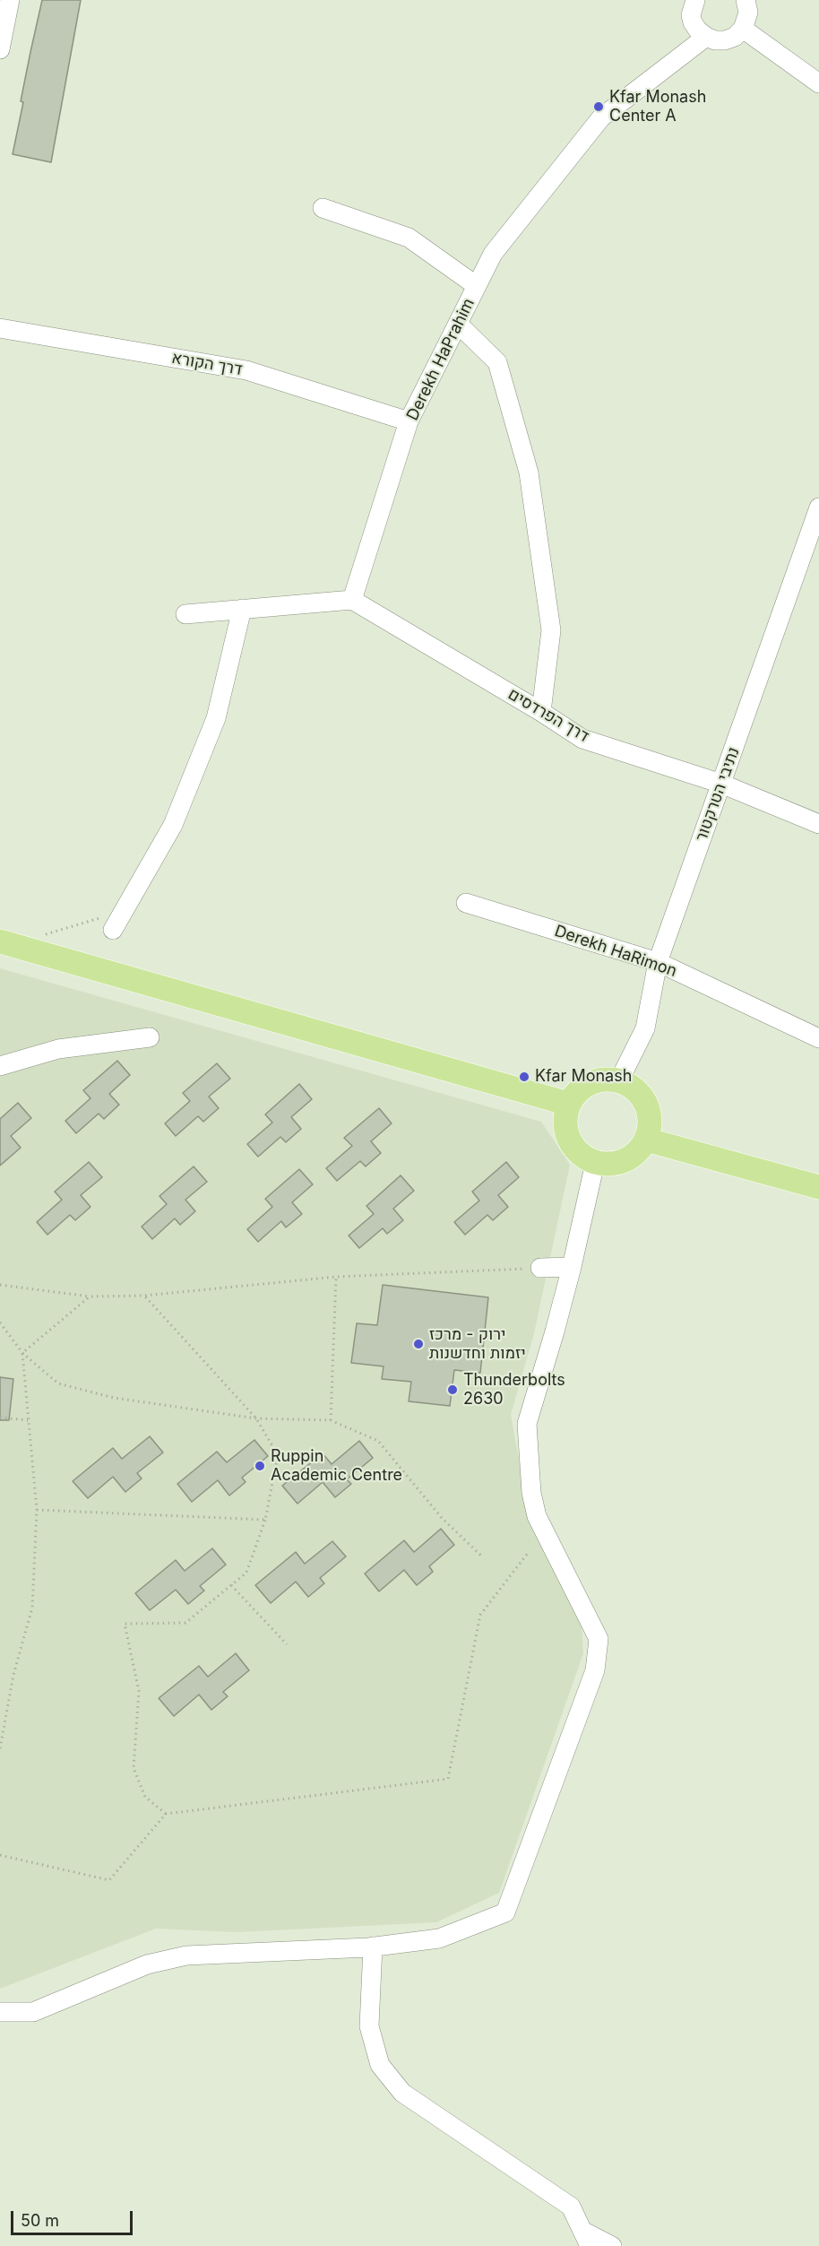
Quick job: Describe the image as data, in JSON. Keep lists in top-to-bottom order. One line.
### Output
{"streets":{"street":["Derekh HaPrahim","דרך הקורא","דרך הפרדסים","נתיבי הטרקטור","Derekh HaRimon"]},"crossings":[["Derekh HaPrahim","דרך הקורא"],["Derekh HaPrahim","דרך הפרדסים"],["דרך הפרדסים","נתיבי הטרקטור"],["נתיבי הטרקטור","Derekh HaRimon"]],"places":["Kfar Monash Center A","Kfar Monash","ירוק - מרכז יזמות וחדשנות","Thunderbolts 2630","Ruppin Academic Centre"],"scale_bar":"50 m"}
